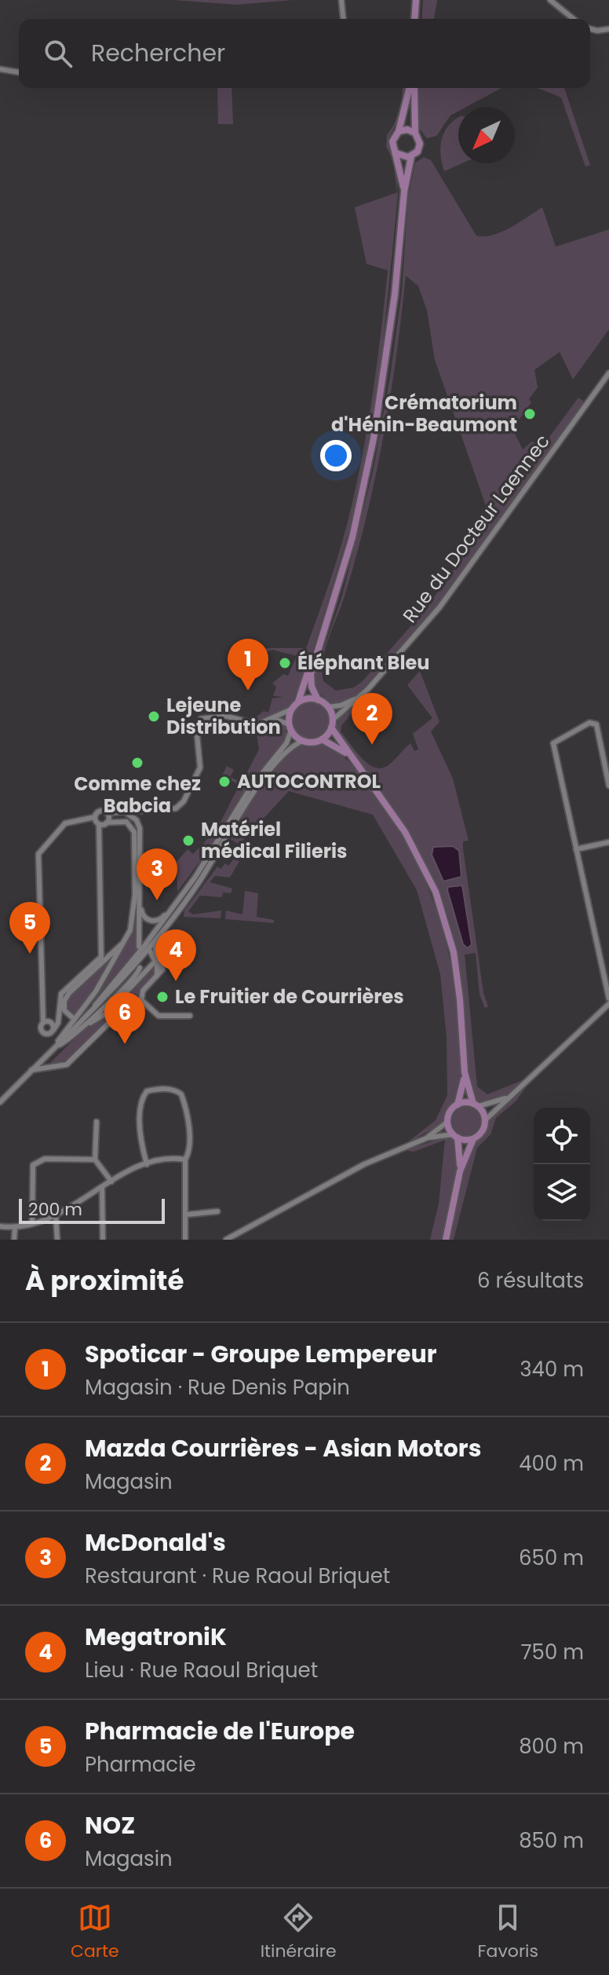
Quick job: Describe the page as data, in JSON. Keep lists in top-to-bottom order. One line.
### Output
{"streets":{"street":["Rue du Docteur Laennec"]},"places":["Crématorium d'Hénin-Beaumont","Éléphant Bleu","Lejeune Distribution","Comme chez Babcia","AUTOCONTROL","Matériel médical Filieris","Le Fruitier de Courrières"],"scale_bar":"200 m","north":"bottom left","page":{"search":"Rechercher","pins":["1","2","3","5","4","6"],"scale":"200 m","heading":["À proximité","6 résultats"],"list":[{"mark":"1","name":"Spoticar - Groupe Lempereur","note":"Magasin · Rue Denis Papin","value":"340 m"},{"mark":"2","name":"Mazda Courrières - Asian Motors","note":"Magasin","value":"400 m"},{"mark":"3","name":"McDonald's","note":"Restaurant · Rue Raoul Briquet","value":"650 m"},{"mark":"4","name":"MegatroniK","note":"Lieu · Rue Raoul Briquet","value":"750 m"},{"mark":"5","name":"Pharmacie de l'Europe","note":"Pharmacie","value":"800 m"},{"mark":"6","name":"NOZ","note":"Magasin","value":"850 m"}],"nav":["Carte","Itinéraire","Favoris"]}}
